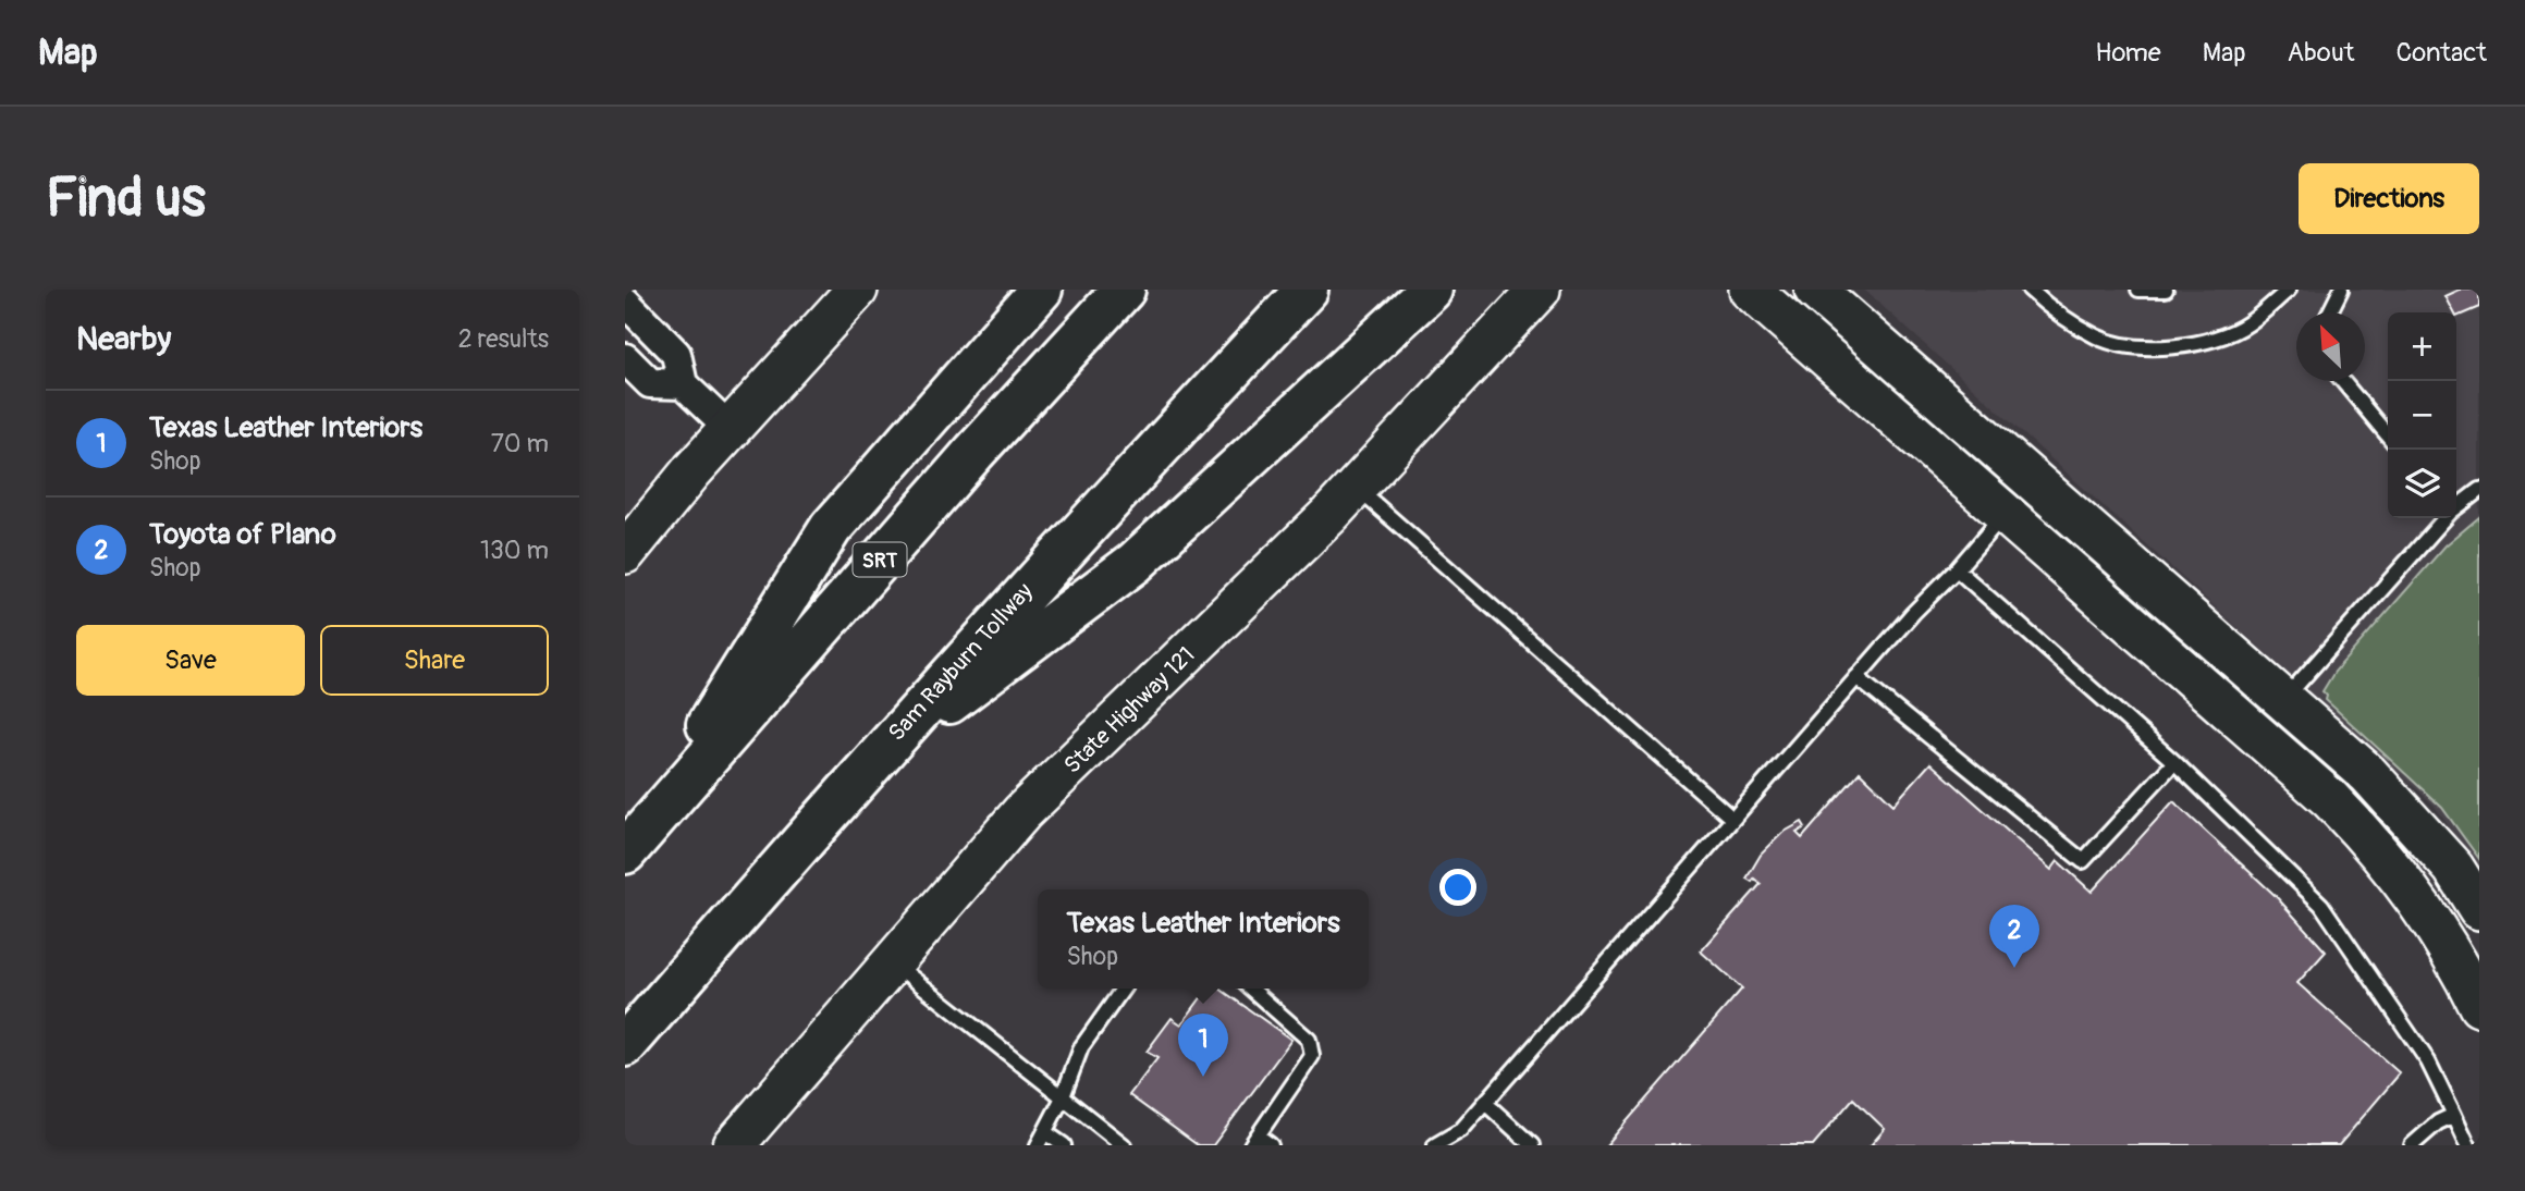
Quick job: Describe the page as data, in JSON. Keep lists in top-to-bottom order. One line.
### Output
{"streets":{"highway":["SRT","Sam Rayburn Tollway"],"street":["State Highway 121"]},"north":"top left","page":{"header":"Map","nav":["Home","Map","About","Contact"],"buttons":["Directions",["Save","Share"]],"title":"Find us","heading":["Nearby","2 results"],"map_buttons":["+","−"],"list":[{"mark":"1","name":"Texas Leather Interiors","note":"Shop","value":"70 m"},{"mark":"2","name":"Toyota of Plano","note":"Shop","value":"130 m"}],"popup":["Texas Leather Interiors","Shop"],"pins":["2","1"]}}
